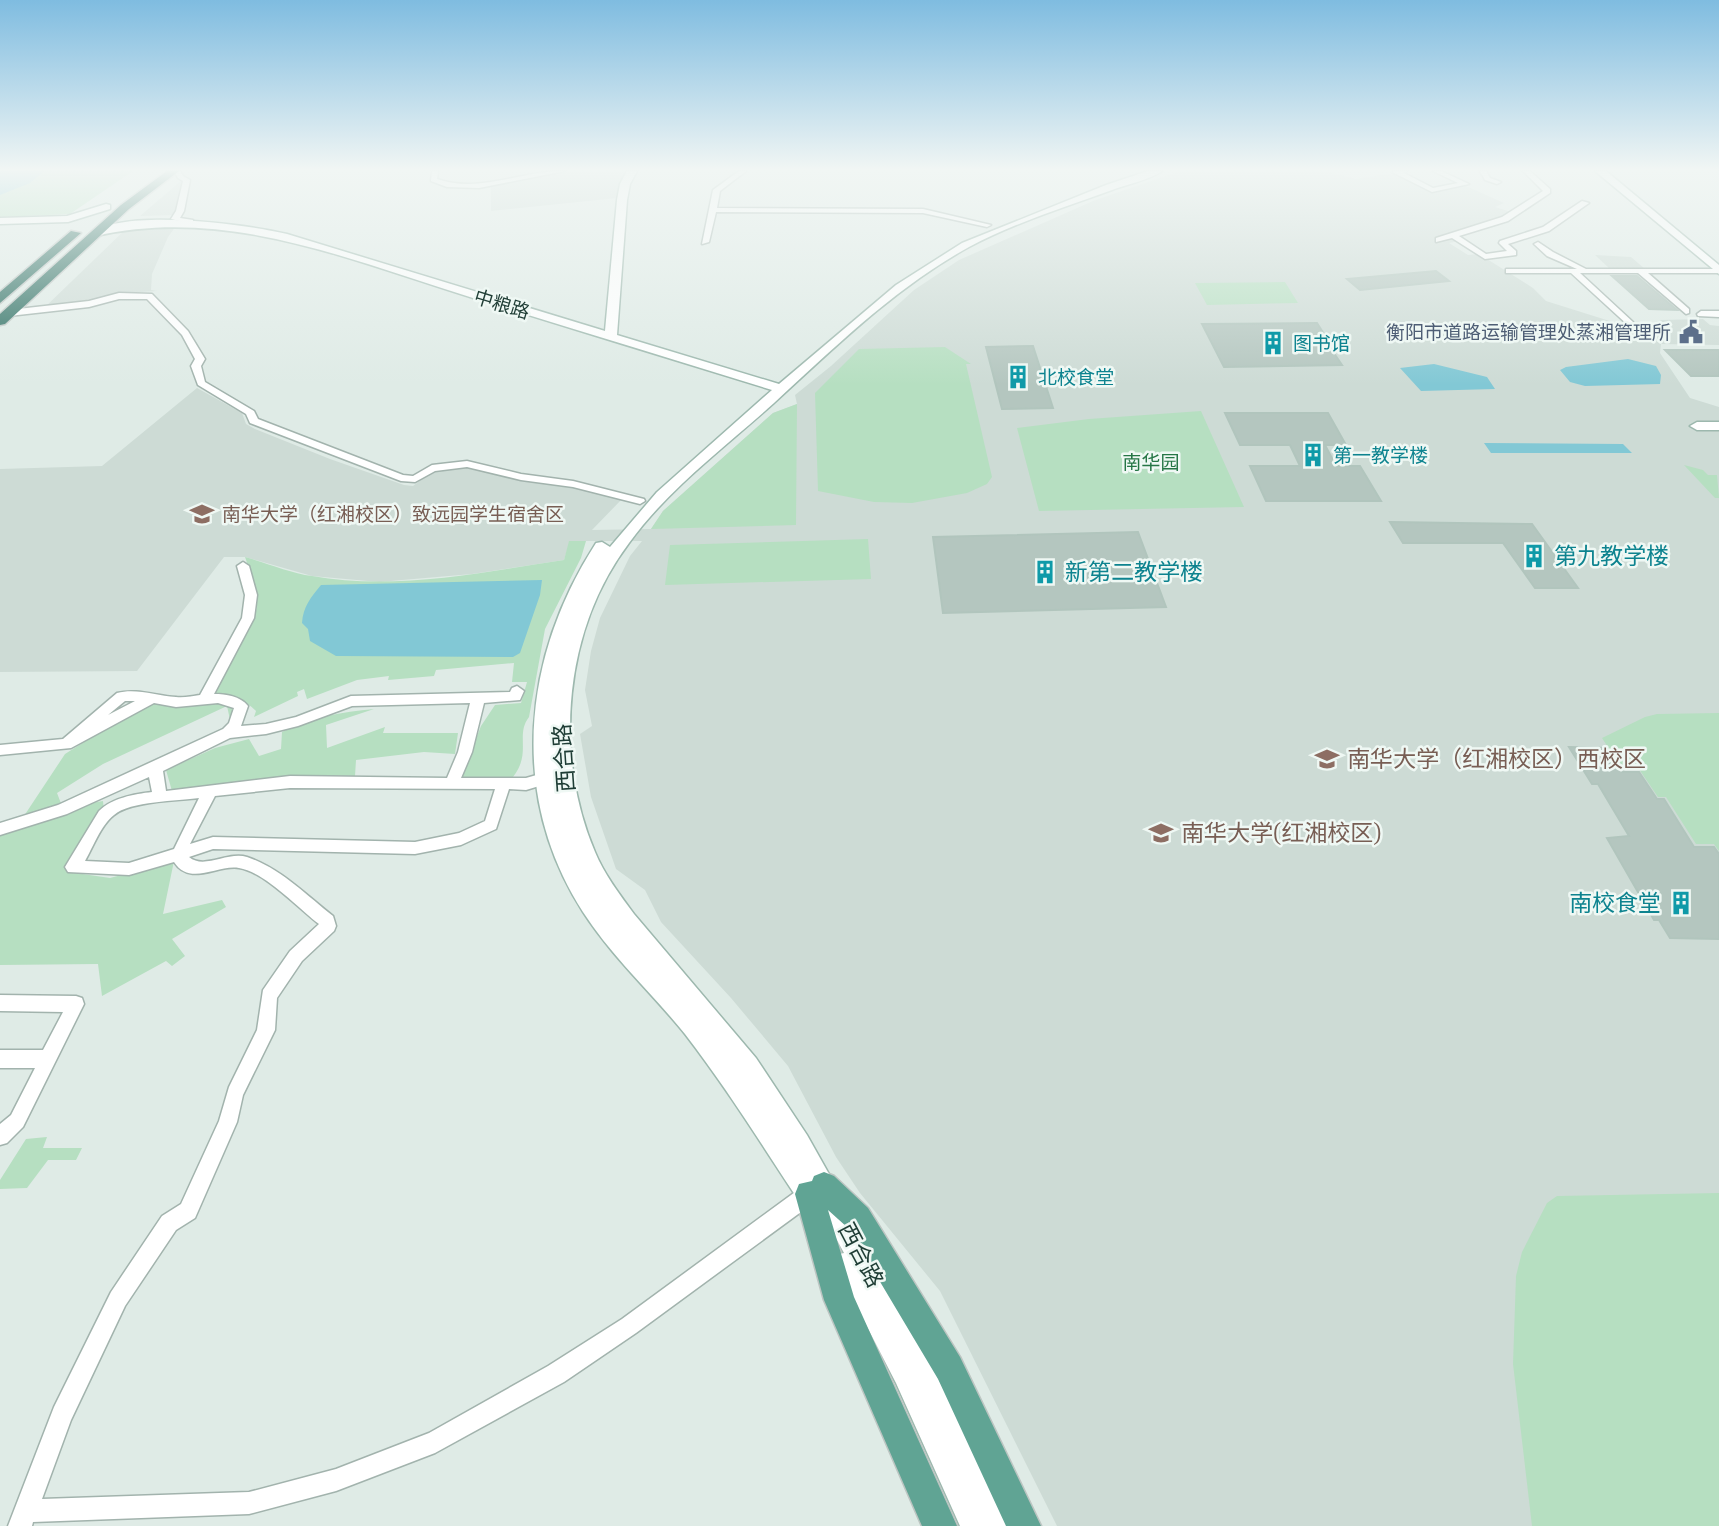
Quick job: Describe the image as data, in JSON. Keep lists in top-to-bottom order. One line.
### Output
{"streets":{"main road":["中粮路","西合路"]},"crossings":[["中粮路","西合路"]],"parks":["南华园"],"places":{"public building":["衡阳市道路运输管理处蒸湘管理所"],"building":["图书馆","北校食堂","第一教学楼","第九教学楼","新第二教学楼","南校食堂"],"school or university":["南华大学（红湘校区）致远园学生宿舍区","南华大学（红湘校区）西校区","南华大学(红湘校区)"]}}
